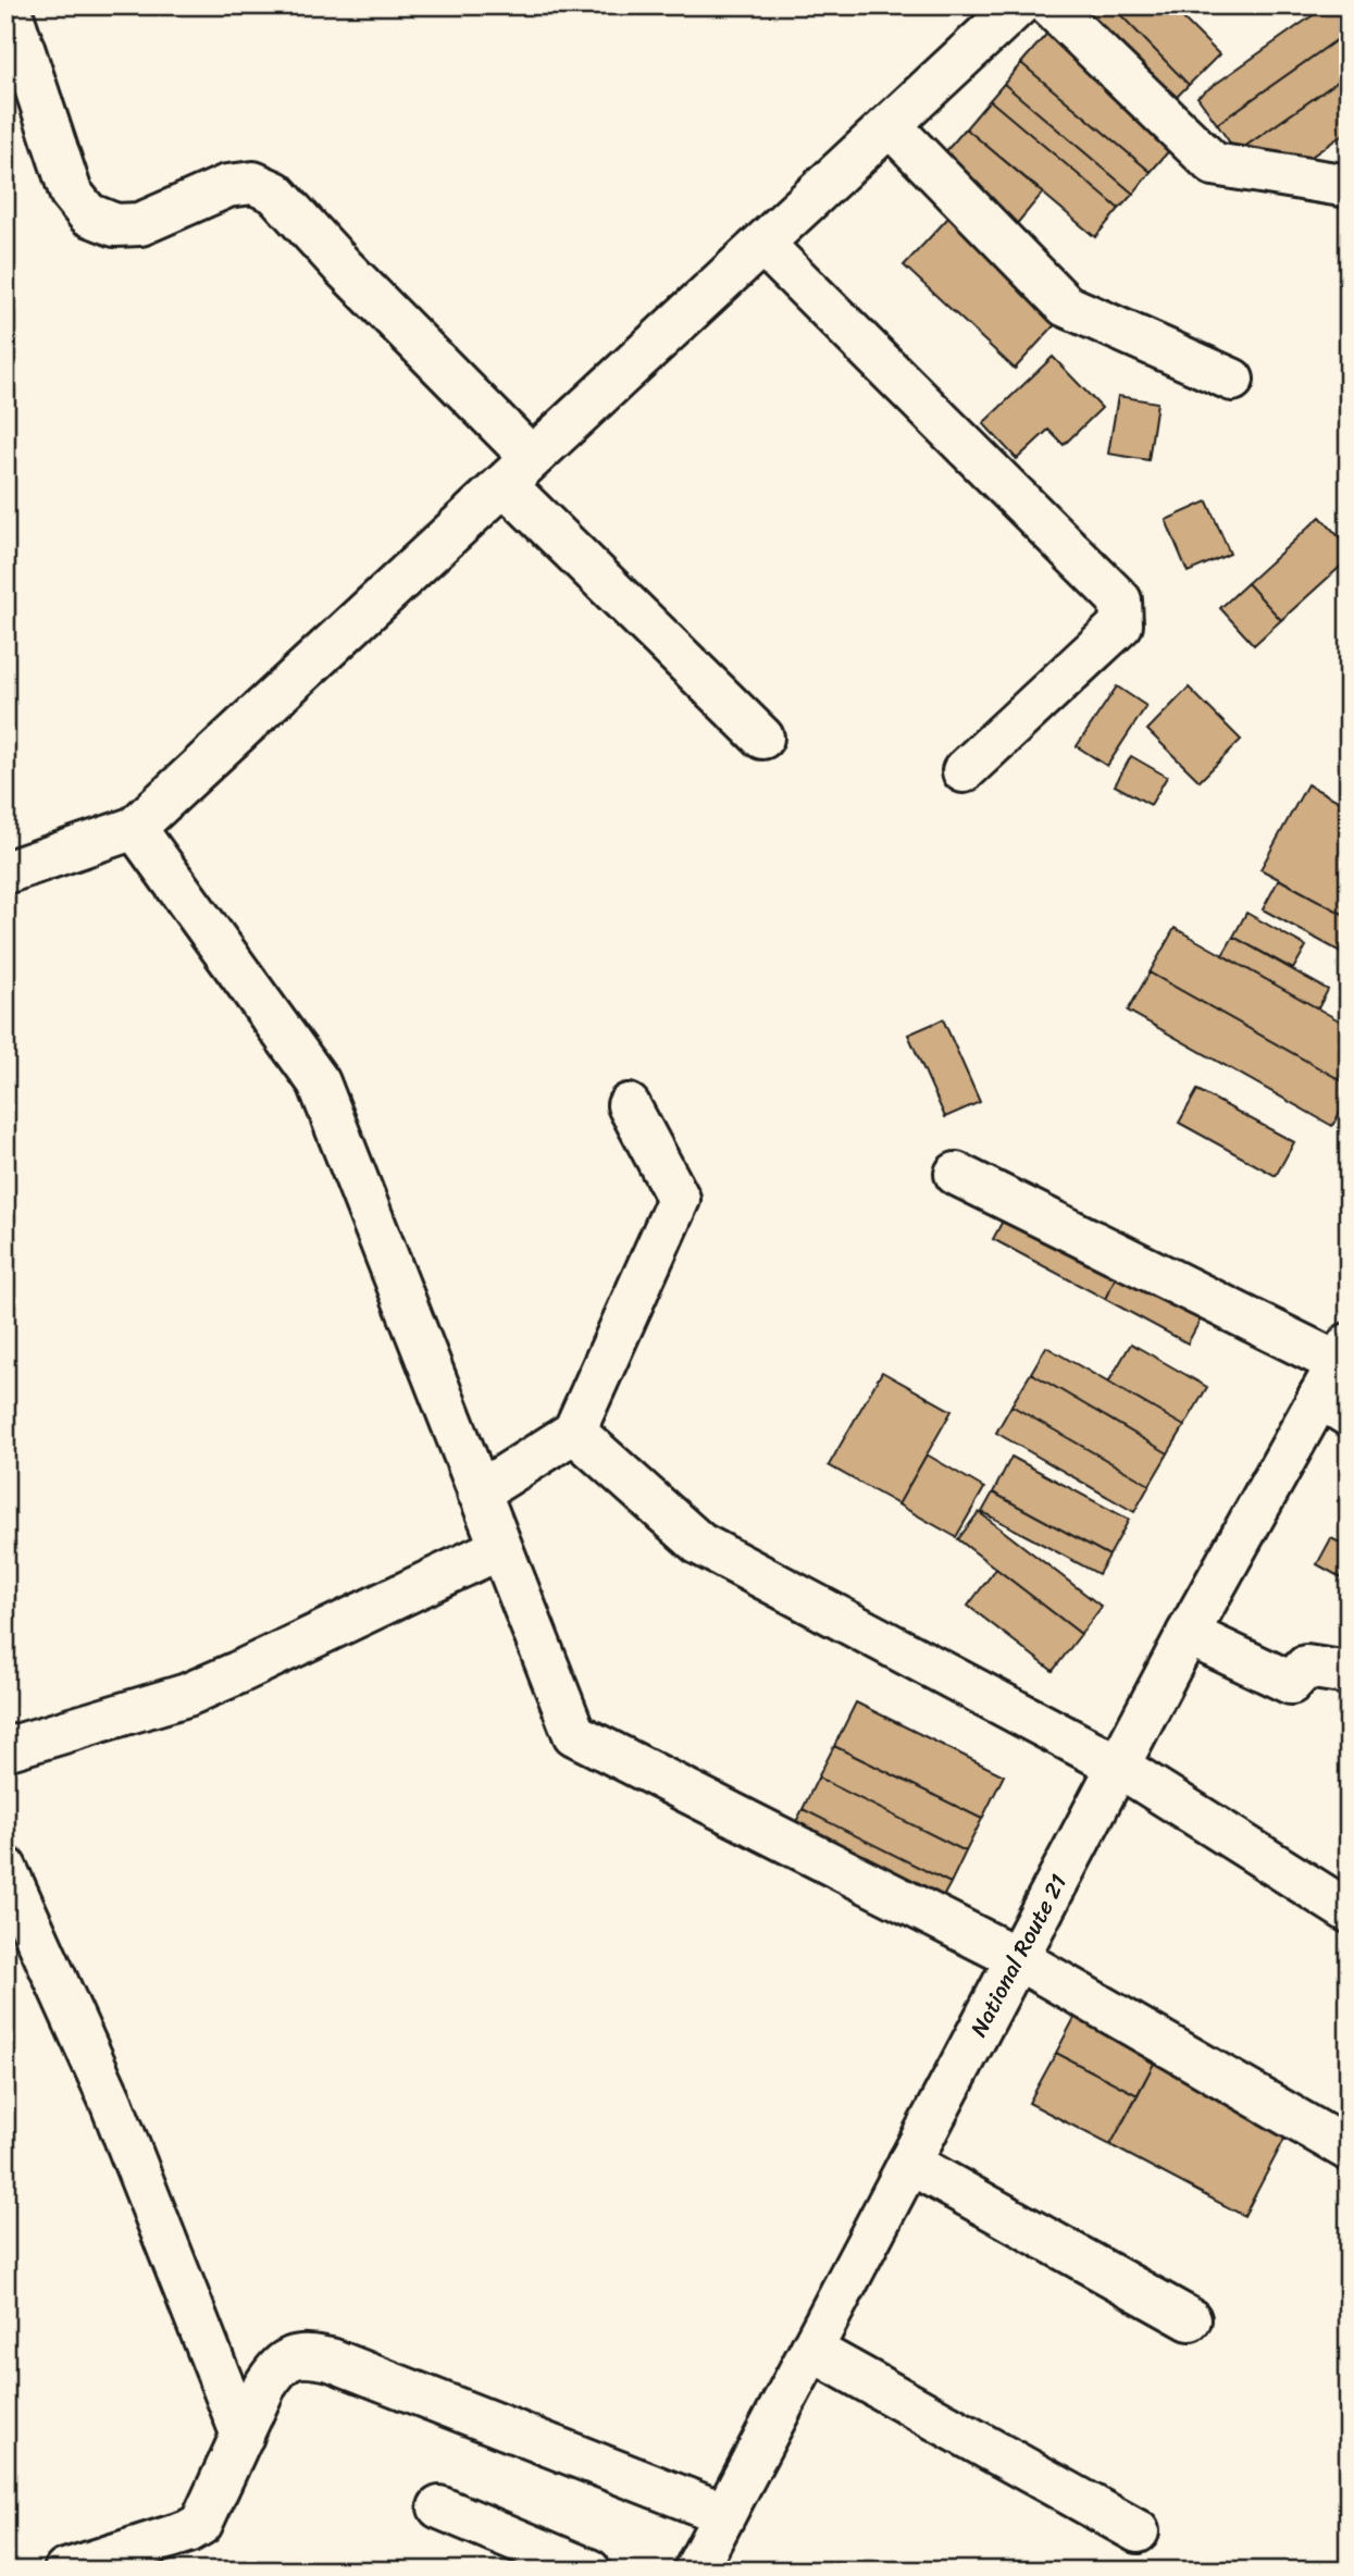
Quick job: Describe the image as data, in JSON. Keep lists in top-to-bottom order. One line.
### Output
{"streets":{"main road":["National Route 21"]}}
